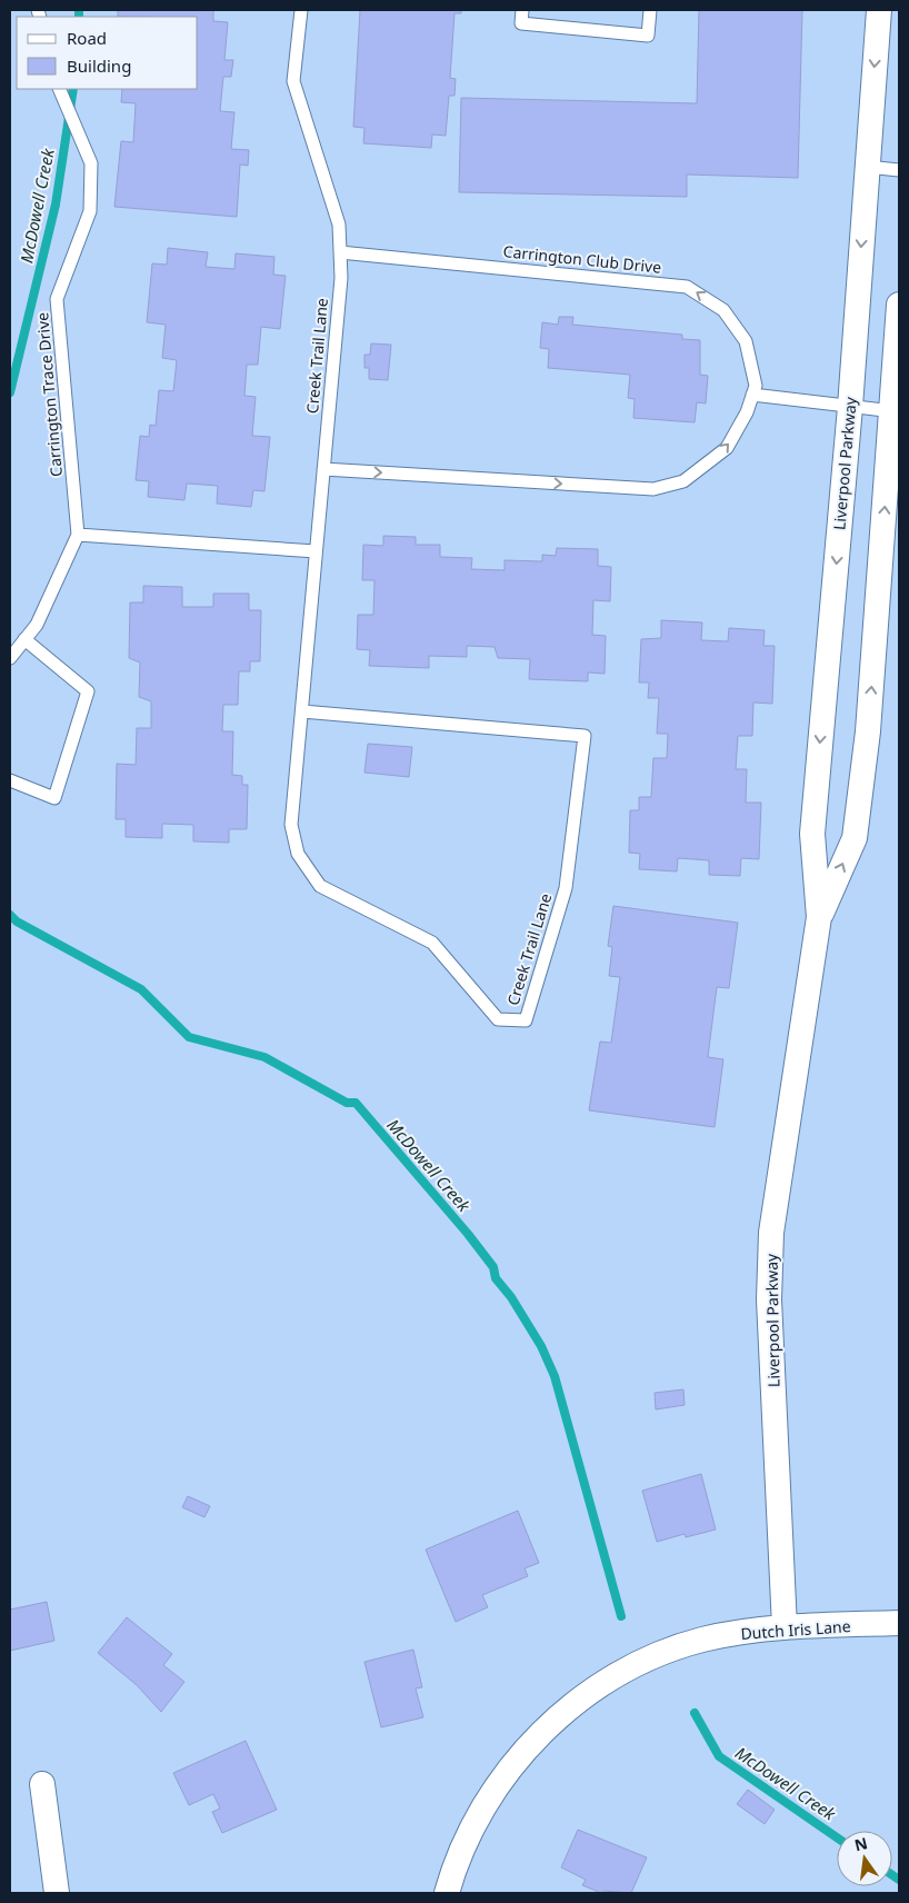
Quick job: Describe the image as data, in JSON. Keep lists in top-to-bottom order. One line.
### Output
{"streets":{"street":["Liverpool Parkway","Dutch Iris Lane"],"lane":["Carrington Club Drive","Creek Trail Lane","Carrington Trace Drive"]},"crossings":[["Carrington Club Drive","Creek Trail Lane"],["Liverpool Parkway","Dutch Iris Lane"]],"water":["McDowell Creek"],"legend":["Road","Building"],"north":"top"}
